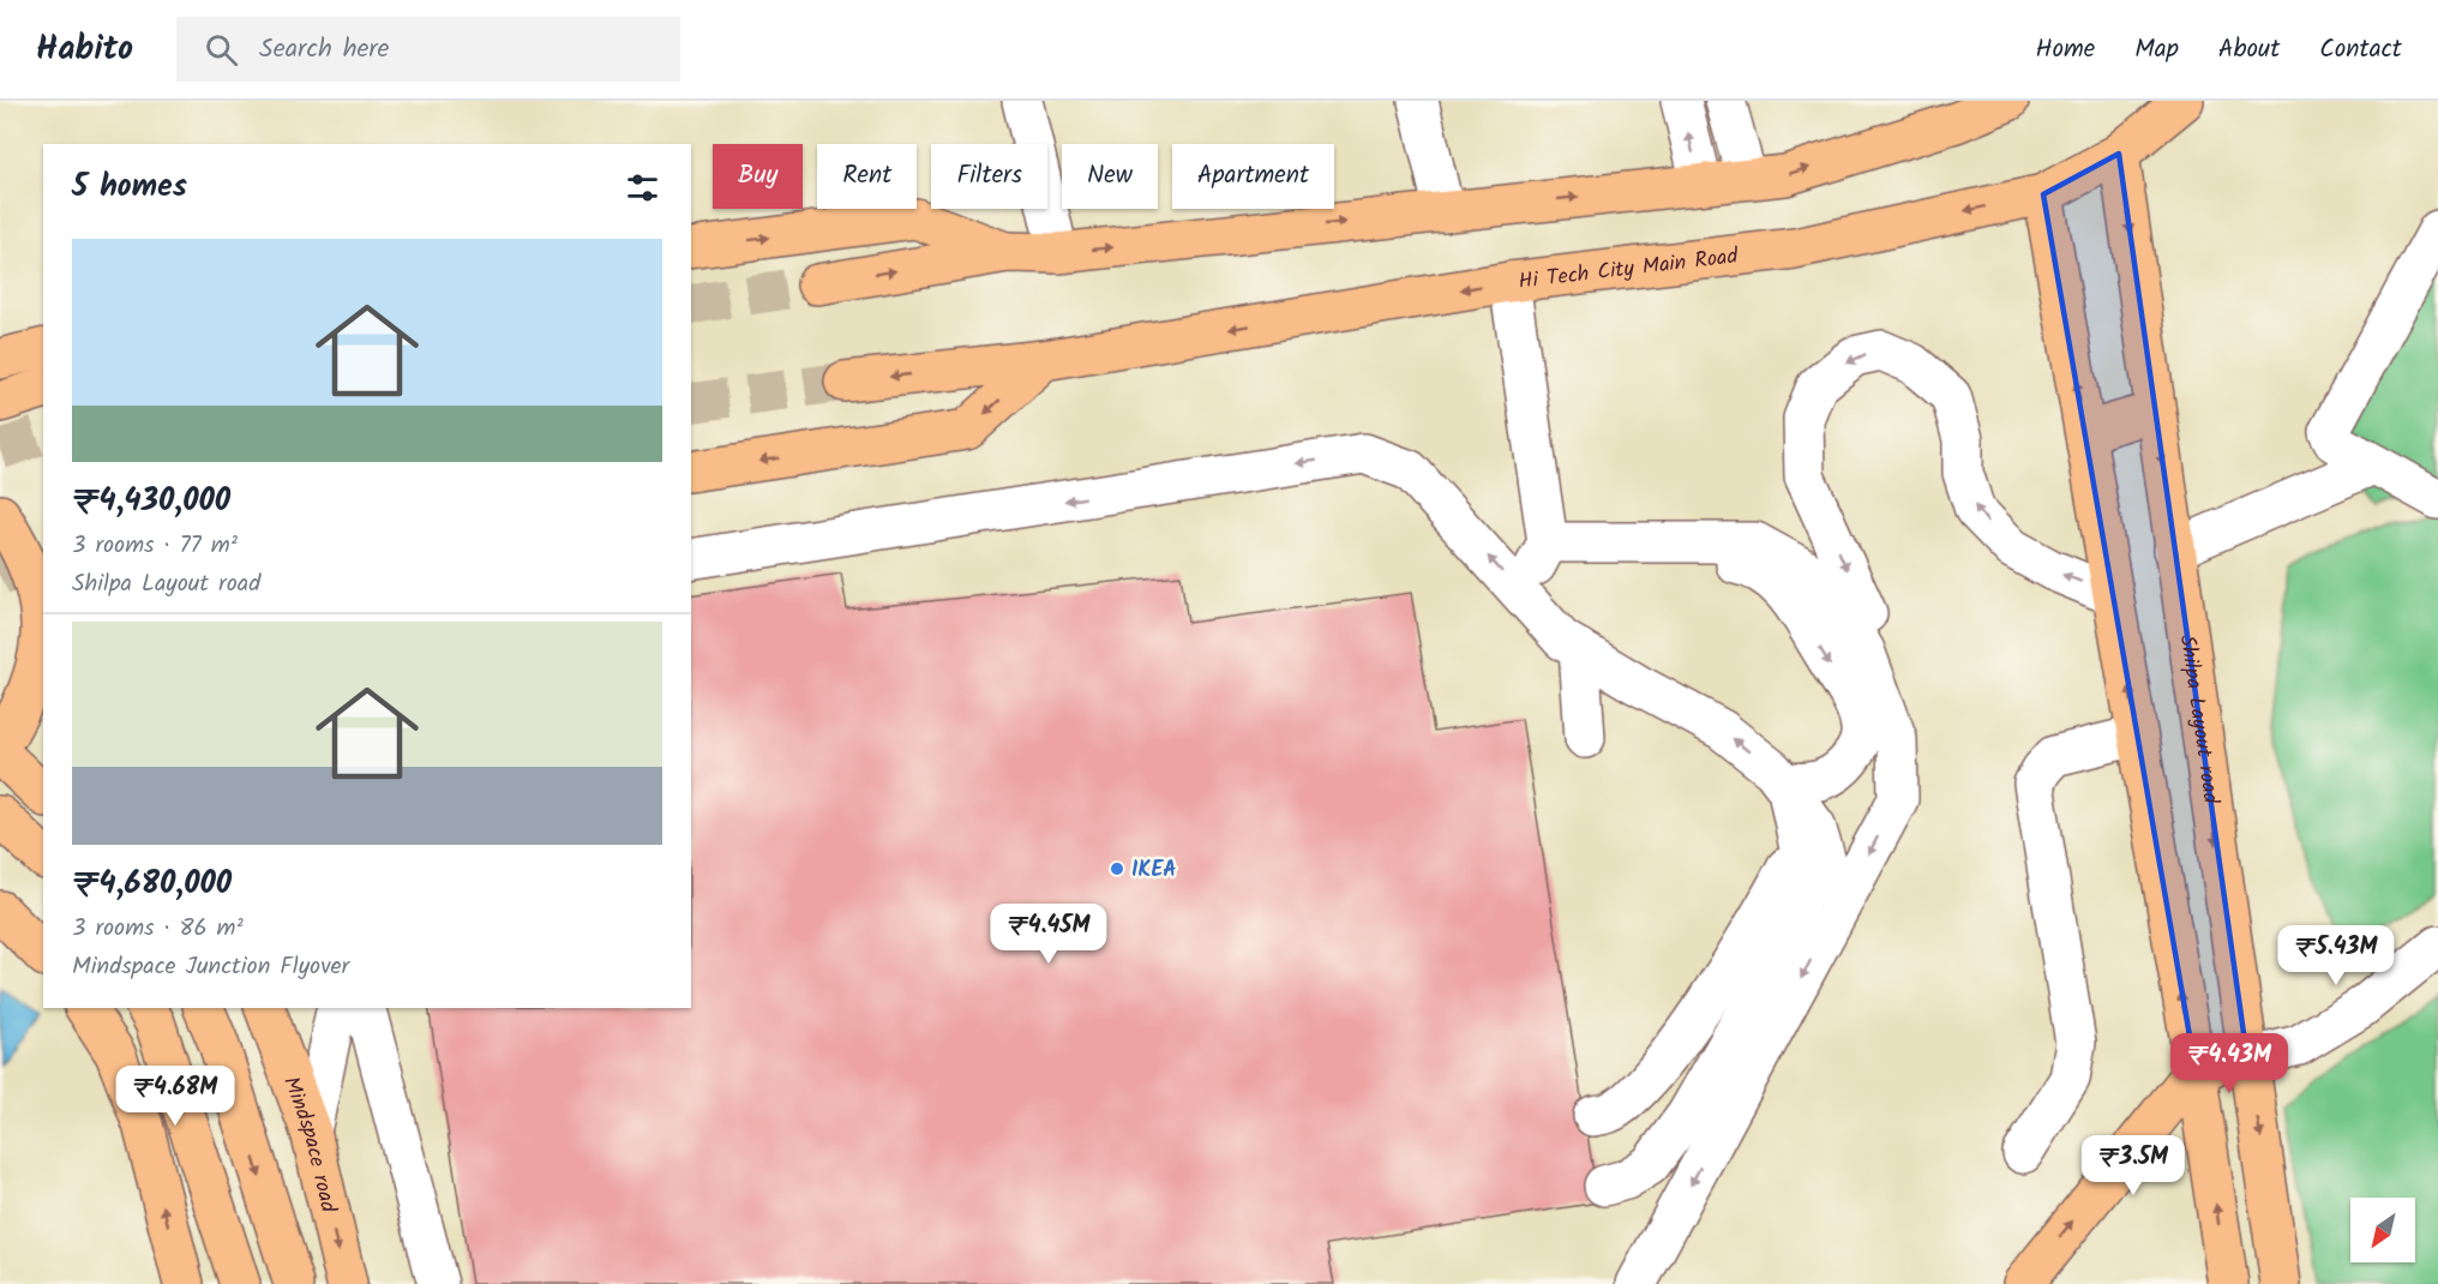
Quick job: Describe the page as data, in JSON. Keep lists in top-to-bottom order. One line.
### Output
{"streets":{"main road":["Hi Tech City Main Road","Shilpa Layout road","Mindspace road"]},"crossings":[["Hi Tech City Main Road","Shilpa Layout road"]],"places":["IKEA"],"north":"bottom left","page":{"header":"Habito","search":"Search here","nav":["Home","Map","About","Contact"],"chip":["Buy","Rent","Filters","New","Apartment"],"heading":"5 homes","list":[{"name":"₹4,430,000","note":"3 rooms · 77 m² · Shilpa Layout road"},{"name":"₹4,680,000","note":"3 rooms · 86 m² · Mindspace Junction Flyover"}],"price":["₹4.45M","₹5.43M","₹4.43M","₹4.68M","₹3.5M"]}}
